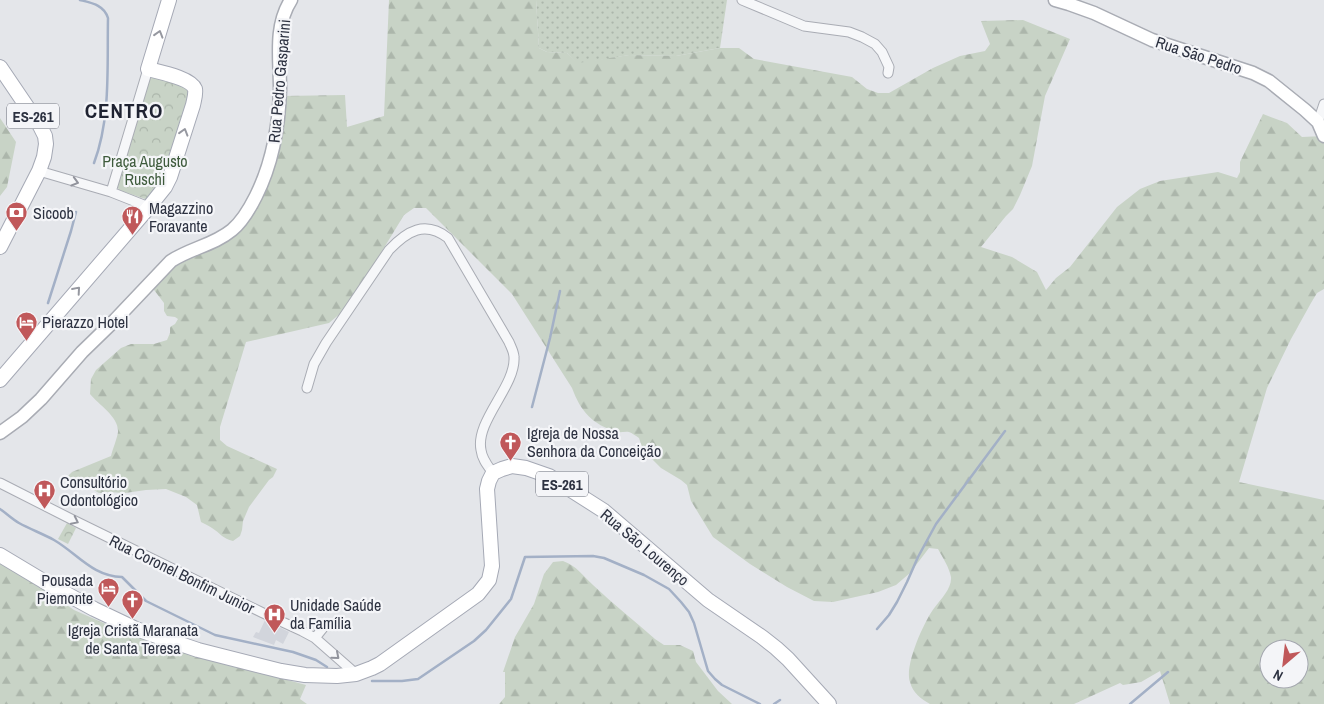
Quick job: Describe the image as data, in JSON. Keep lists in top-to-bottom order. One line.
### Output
{"streets":{"main road":["ES-261","Rua São Lourenço"],"street":["Rua São Pedro","Rua Pedro Gasparini","Rua Coronel Bonfim Junior"]},"one_way":["Rua Coronel Bonfim Junior"],"districts":["CENTRO"],"parks":["Praça Augusto Ruschi"],"places":{"bank":["Sicoob"],"restaurant":["Magazzino Foravante"],"hotel":["Pierazzo Hotel","Pousada Piemonte"],"church":["Igreja de Nossa Senhora da Conceição","Igreja Cristã Maranata de Santa Teresa"],"hospital":["Consultório Odontológico","Unidade Saúde da Família"]},"north":"bottom left"}
